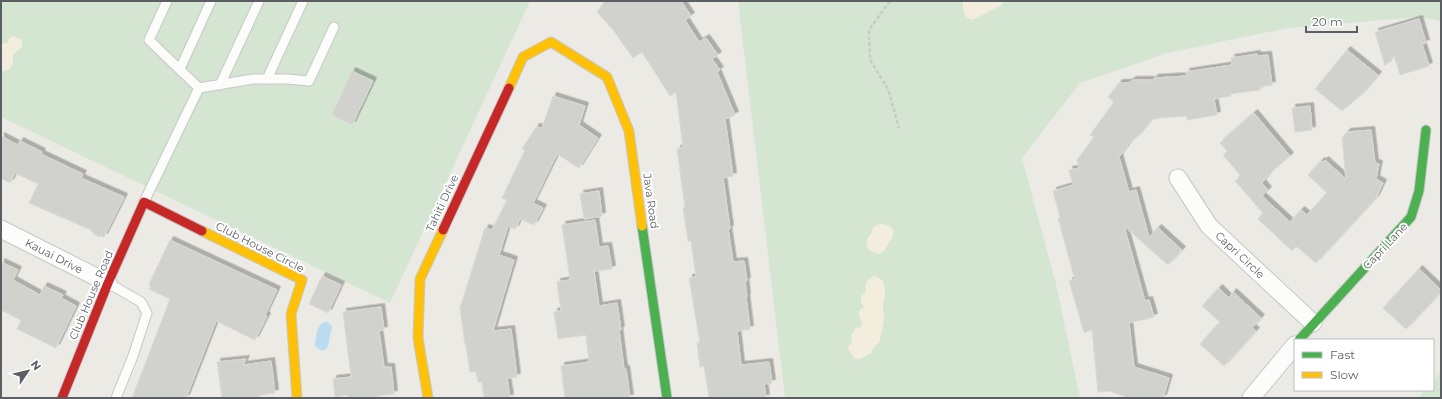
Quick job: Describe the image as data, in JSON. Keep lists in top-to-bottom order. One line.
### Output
{"streets":{"street":["Java Road","Tahiti Drive","Capri Lane","Club House Circle","Capri Circle","Kauai Drive","Club House Road"]},"crossings":[["Java Road","Tahiti Drive"],["Capri Lane","Capri Circle"],["Club House Circle","Club House Road"],["Kauai Drive","Club House Road"]],"legend":["Fast","Slow"],"scale_bar":"20 m","north":"top right"}
